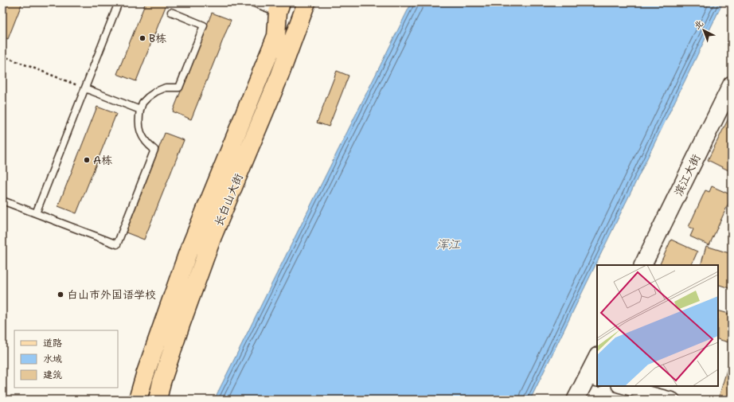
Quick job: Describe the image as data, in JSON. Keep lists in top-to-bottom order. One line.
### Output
{"streets":{"main road":["长白山大街"],"street":["滨江大街"]},"water":["浑江"],"places":["B栋","A栋","白山市外国语学校"],"legend":["道路","水域","建筑"],"north":"top left"}
